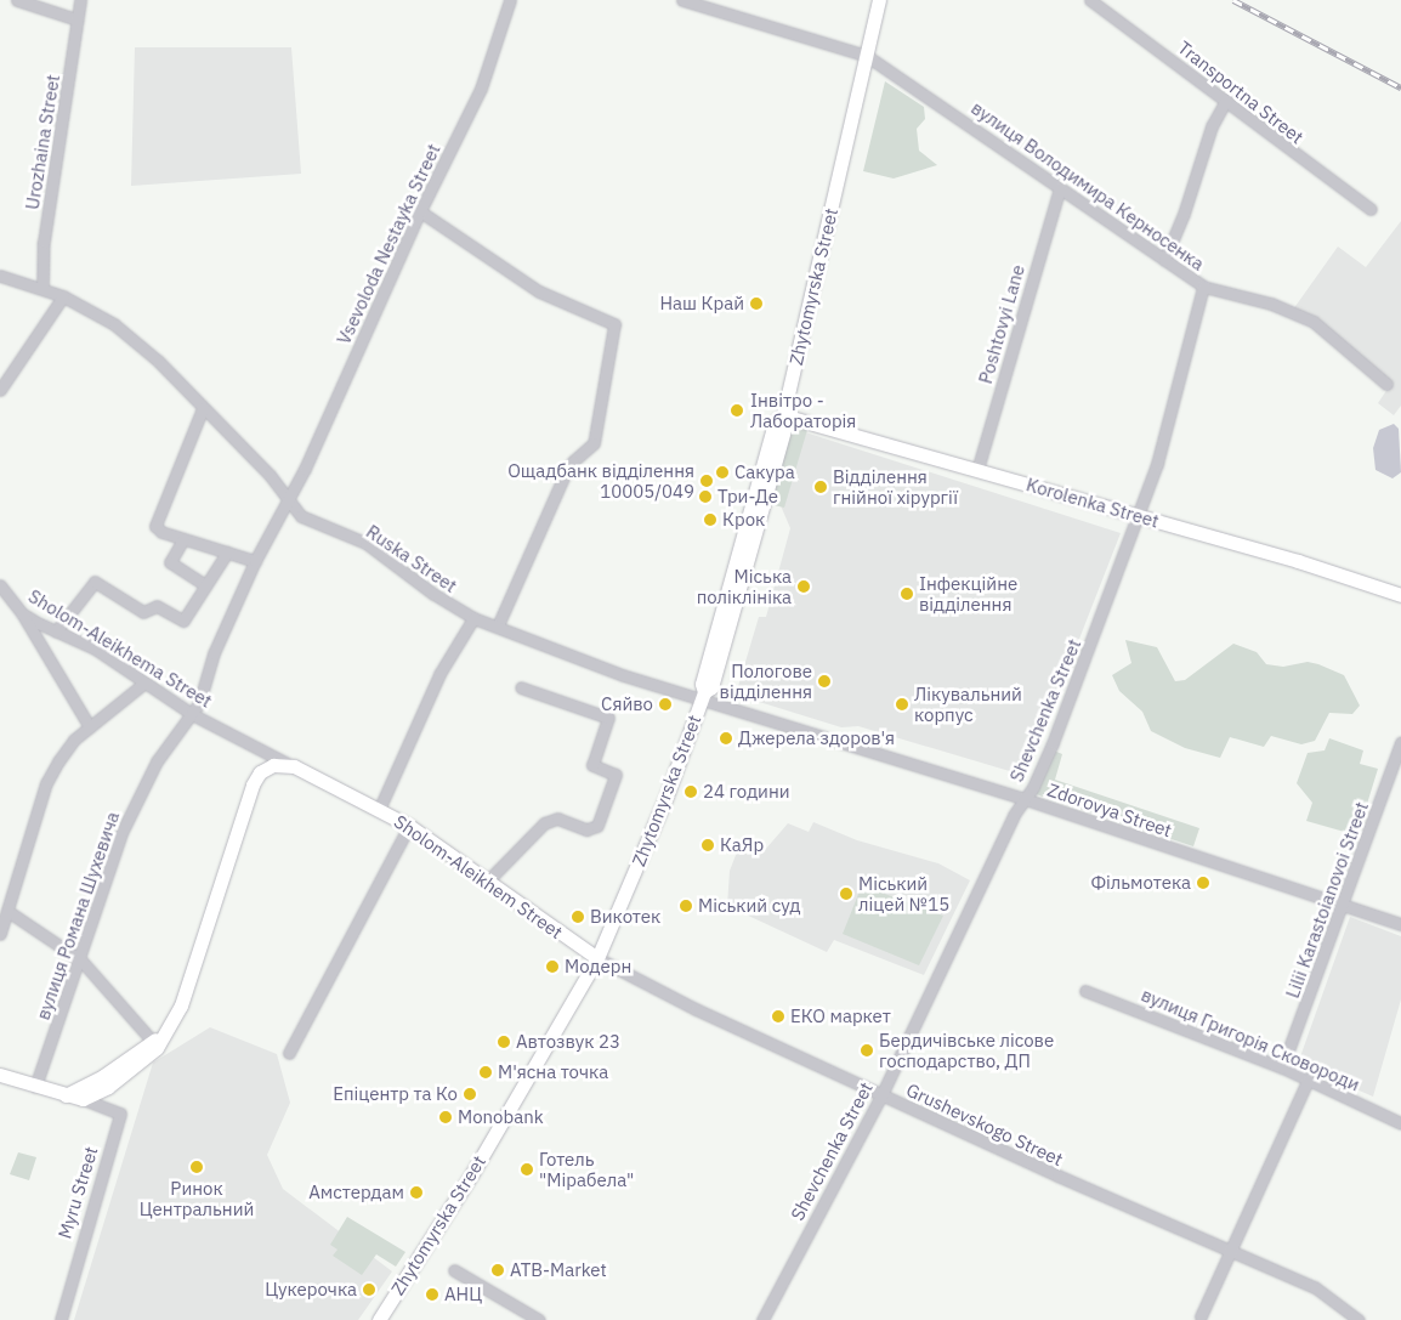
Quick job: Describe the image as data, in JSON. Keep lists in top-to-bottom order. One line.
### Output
{"streets":{"main road":["Zhytomyrska Street","Korolenka Street","Sholom-Aleikhem Street"],"street":["Transportna Street","Urozhaina Street","вулиця Володимира Керносенка","Vsevoloda Nestayka Street","Poshtovyi Lane","Ruska Street","Sholom-Aleikhema Street","Shevchenka Street","Zdorovya Street","Lilii Karastoianovoi Street","вулиця Романа Шухевича","вулиця Григорія Сковороди","Grushevskogo Street","Myru Street"]},"crossings":[["Urozhaina Street","Ruska Street"],["вулиця Володимира Керносенка","Zhytomyrska Street"],["вулиця Володимира Керносенка","Poshtovyi Lane"],["вулиця Володимира Керносенка","Shevchenka Street"],["Vsevoloda Nestayka Street","Ruska Street"],["Vsevoloda Nestayka Street","вулиця Романа Шухевича"],["Zhytomyrska Street","Korolenka Street"],["Zhytomyrska Street","Ruska Street"],["Zhytomyrska Street","Zdorovya Street"],["Zhytomyrska Street","Sholom-Aleikhem Street"],["Zhytomyrska Street","Grushevskogo Street"],["Poshtovyi Lane","Korolenka Street"],["Korolenka Street","Shevchenka Street"],["Ruska Street","Zdorovya Street"],["Ruska Street","вулиця Романа Шухевича"],["Sholom-Aleikhema Street","Sholom-Aleikhem Street"],["Sholom-Aleikhema Street","вулиця Романа Шухевича"],["Shevchenka Street","Zdorovya Street"],["Shevchenka Street","Grushevskogo Street"],["Zdorovya Street","Lilii Karastoianovoi Street"],["Sholom-Aleikhem Street","Grushevskogo Street"],["Lilii Karastoianovoi Street","вулиця Григорія Сковороди"]],"places":["Наш Край","Інвітро - Лабораторія","Сакура","Ощадбанк відділення 10005/049","Відділення гнійної хірургії","Три-Де","Крок","Міська поліклініка","Інфекційне відділення","Пологове відділення","Сяйво","Лікувальний корпус","Джерела здоров'я","24 години","КаЯр","Фільмотека","Міський ліцей №15","Міський суд","Викотек","Модерн","ЕКО маркет","Автозвук 23","Бердичівське лісове господарство, ДП","М'ясна точка","Епіцентр та Ко","Monobank","Ринок Центральний","Готель \"Мірабела\"","Амстердам","ATB-Market","Цукерочка","АНЦ"]}
